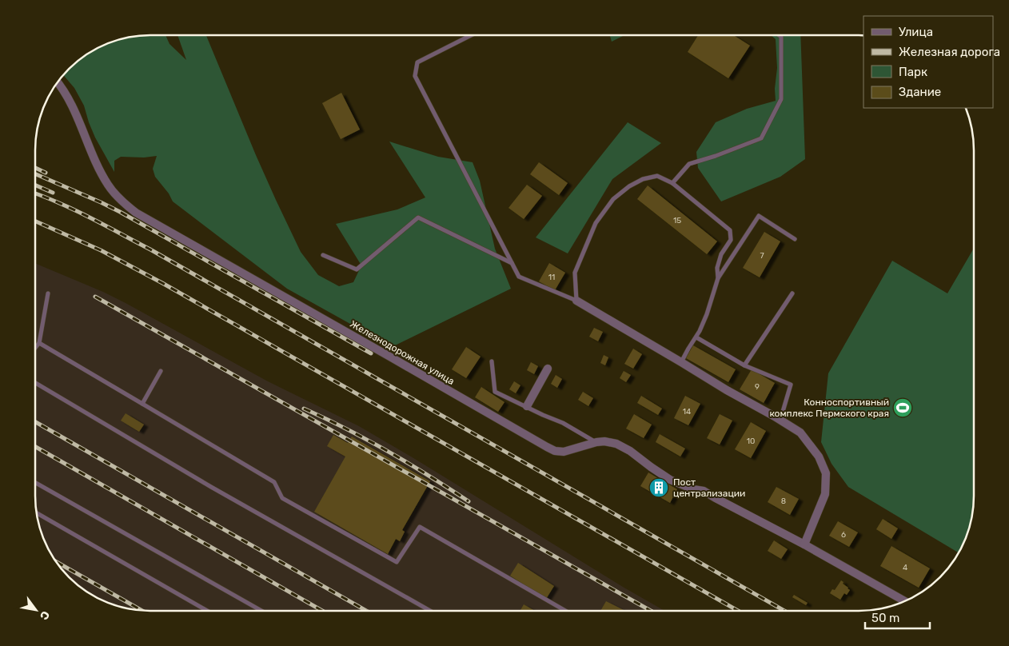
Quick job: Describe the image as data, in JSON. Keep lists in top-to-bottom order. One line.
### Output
{"streets":{"street":["Железнодорожная улица"]},"places":{"sports":["Конноспортивный комплекс Пермского края"],"building":["Пост централизации"]},"house_numbers":["15","7","11","9","14","10","8","6","4"],"legend":["Улица","Железная дорога","Парк","Здание"],"scale_bar":"50 m","north":"bottom right"}
